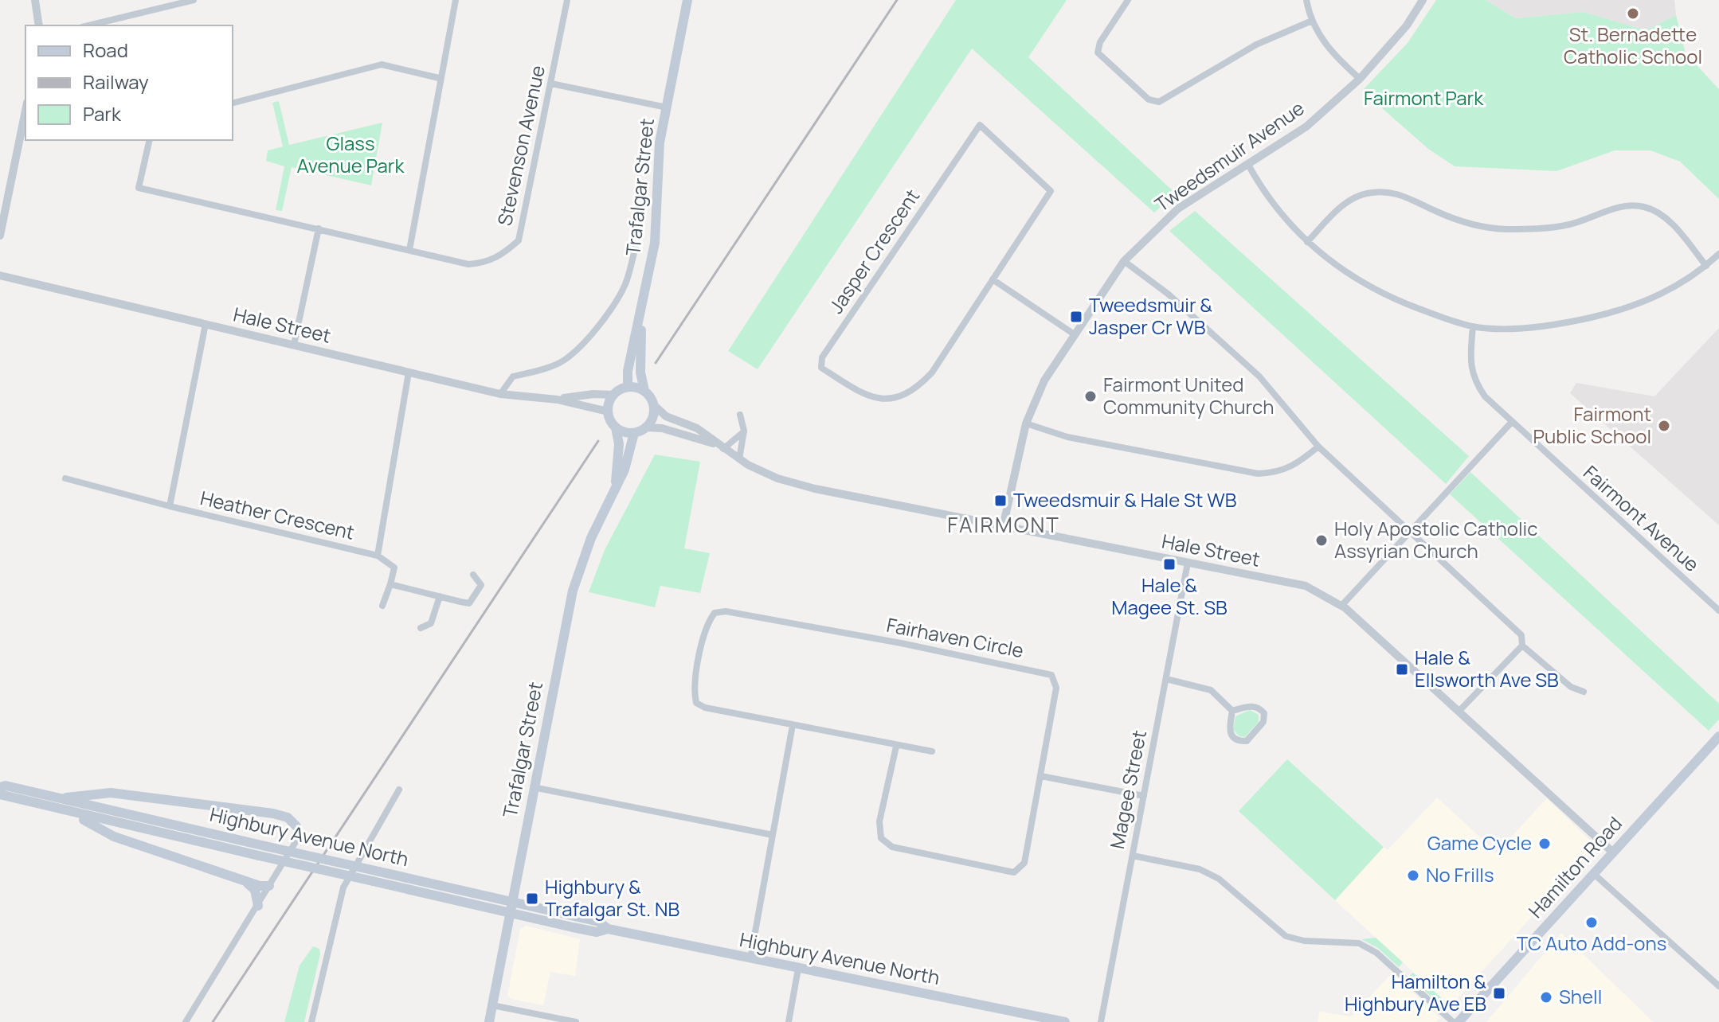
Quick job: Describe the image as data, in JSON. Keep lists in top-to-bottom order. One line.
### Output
{"streets":{"main road":["Trafalgar Street","Highbury Avenue North","Hamilton Road"],"street":["Stevenson Avenue","Tweedsmuir Avenue","Jasper Crescent","Hale Street","Heather Crescent","Fairmont Avenue","Fairhaven Circle","Magee Street"]},"crossings":[["Stevenson Avenue","Trafalgar Street"],["Tweedsmuir Avenue","Hale Street"],["Trafalgar Street","Hale Street"],["Trafalgar Street","Highbury Avenue North"],["Hale Street","Heather Crescent"],["Hale Street","Magee Street"],["Hale Street","Hamilton Road"]],"districts":["FAIRMONT"],"parks":["Fairmont Park","Glass Avenue Park"],"places":{"other":["St. Bernadette Catholic School","Fairmont United Community Church","Fairmont Public School","Holy Apostolic Catholic Assyrian Church","Game Cycle","No Frills","TC Auto Add-ons","Shell"],"transit":["Tweedsmuir & Jasper Cr WB","Tweedsmuir & Hale St WB","Hale & Magee St. SB","Hale & Ellsworth Ave SB","Highbury & Trafalgar St. NB","Hamilton & Highbury Ave EB"]},"legend":["Road","Railway","Park"]}
